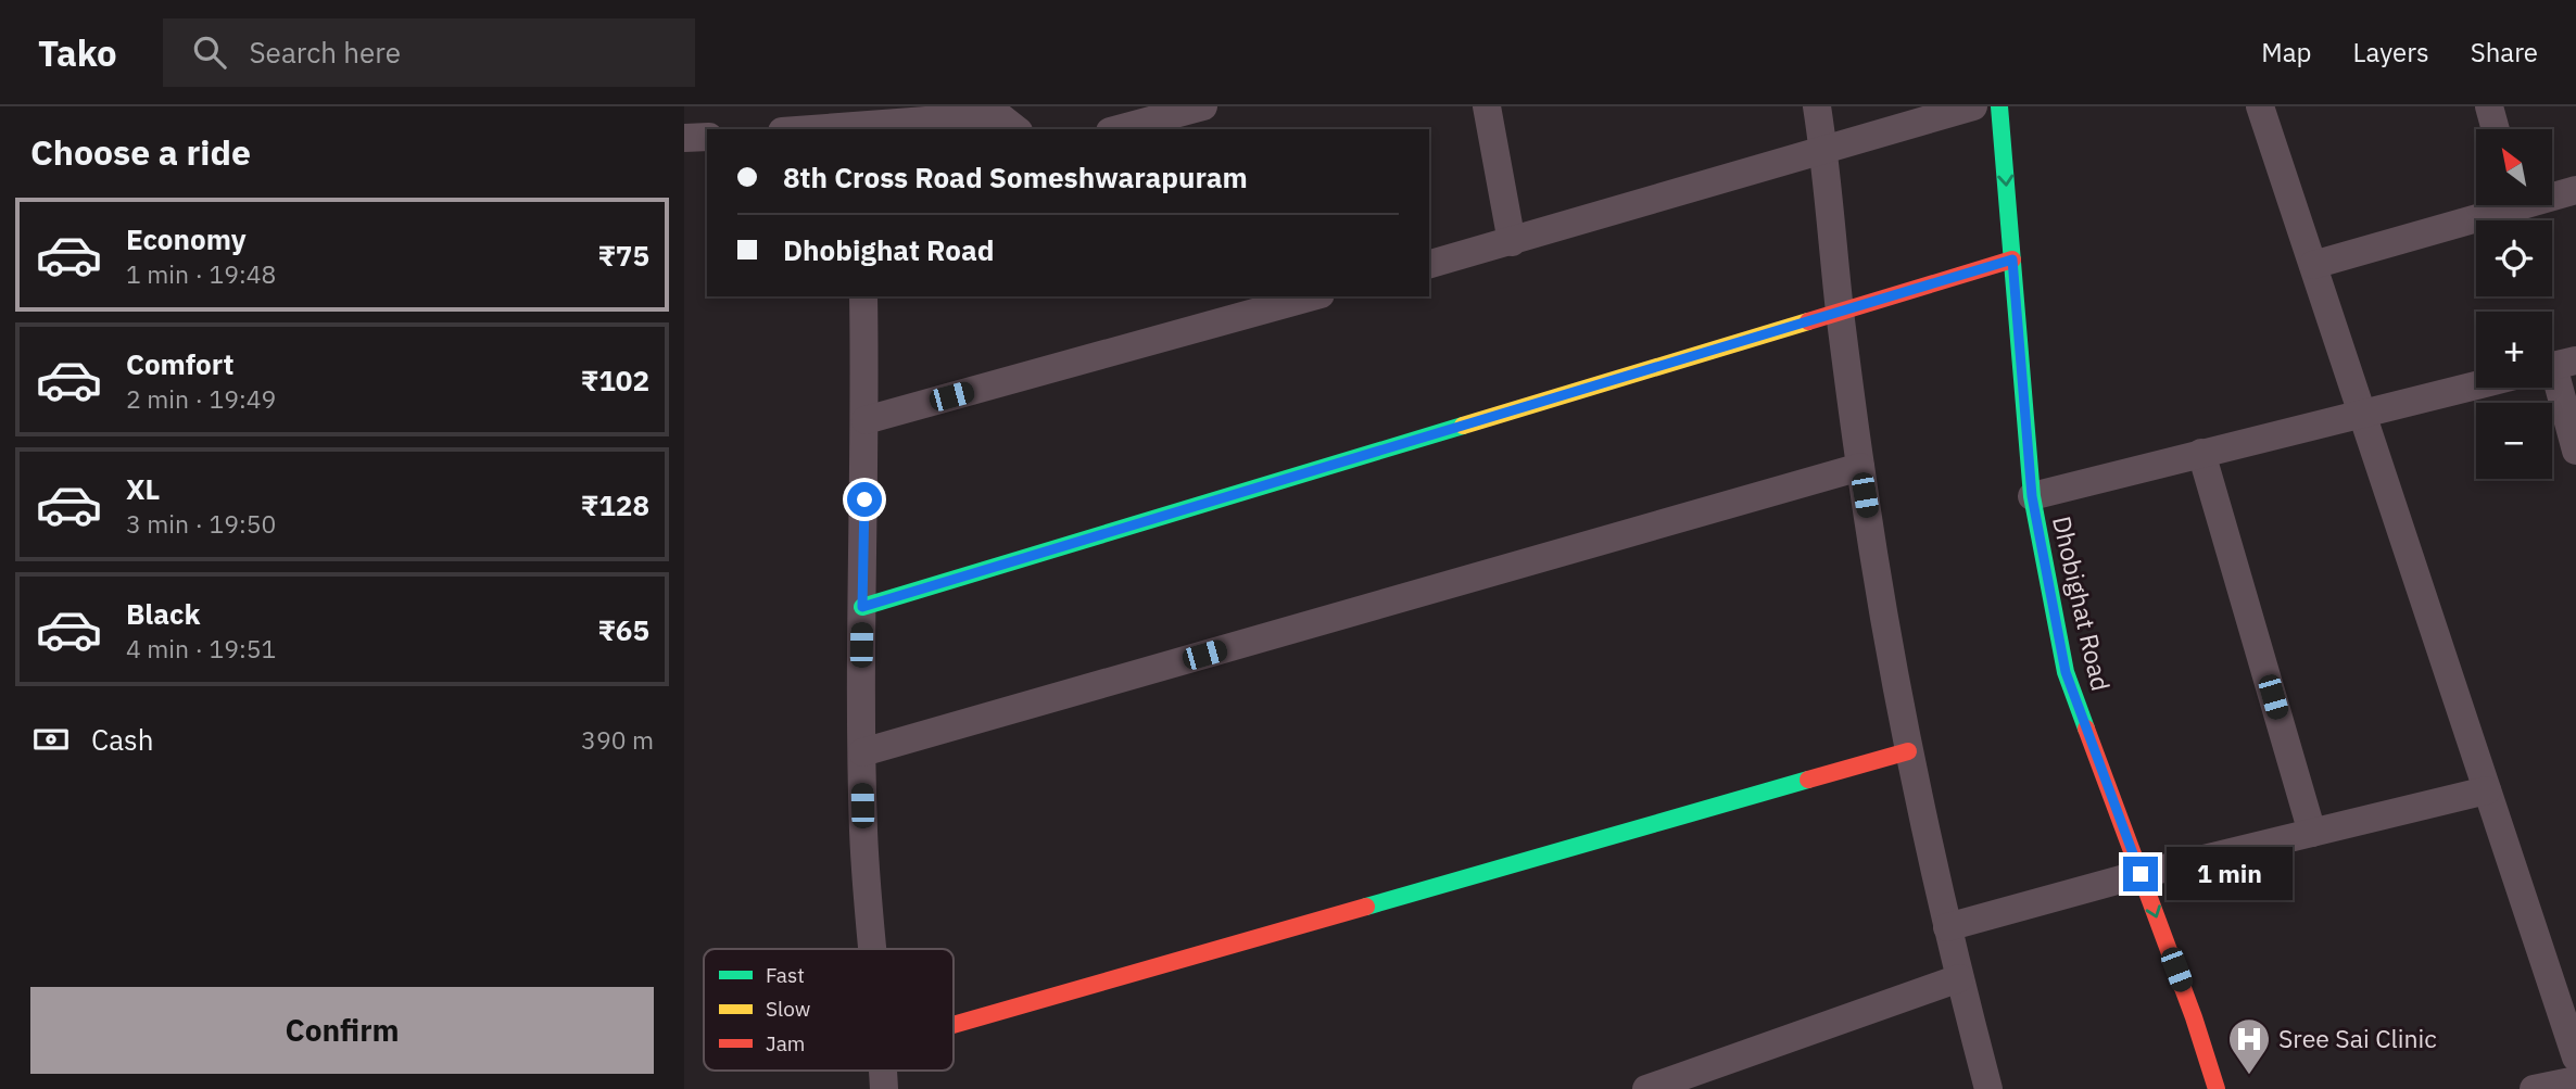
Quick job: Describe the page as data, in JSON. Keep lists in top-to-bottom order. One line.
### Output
{"streets":{"street":["Dhobighat Road"]},"one_way":["Dhobighat Road"],"places":{"hospital":["Sree Sai Clinic"]},"legend":["Fast","Slow","Jam"],"north":"top left","page":{"header":"Tako","search":"Search here","nav":["Map","Layers","Share"],"heading":"Choose a ride","map_buttons":["+","−"],"banner":["8th Cross Road Someshwarapuram","Dhobighat Road"],"list":[{"name":"Economy","note":"1 min · 19:48","value":"₹75"},{"name":"Comfort","note":"2 min · 19:49","value":"₹102"},{"name":"XL","note":"3 min · 19:50","value":"₹128"},{"name":"Black","note":"4 min · 19:51","value":"₹65"}],"pay":["Cash","390 m"],"bubble":"1 min","buttons":"Confirm"}}
